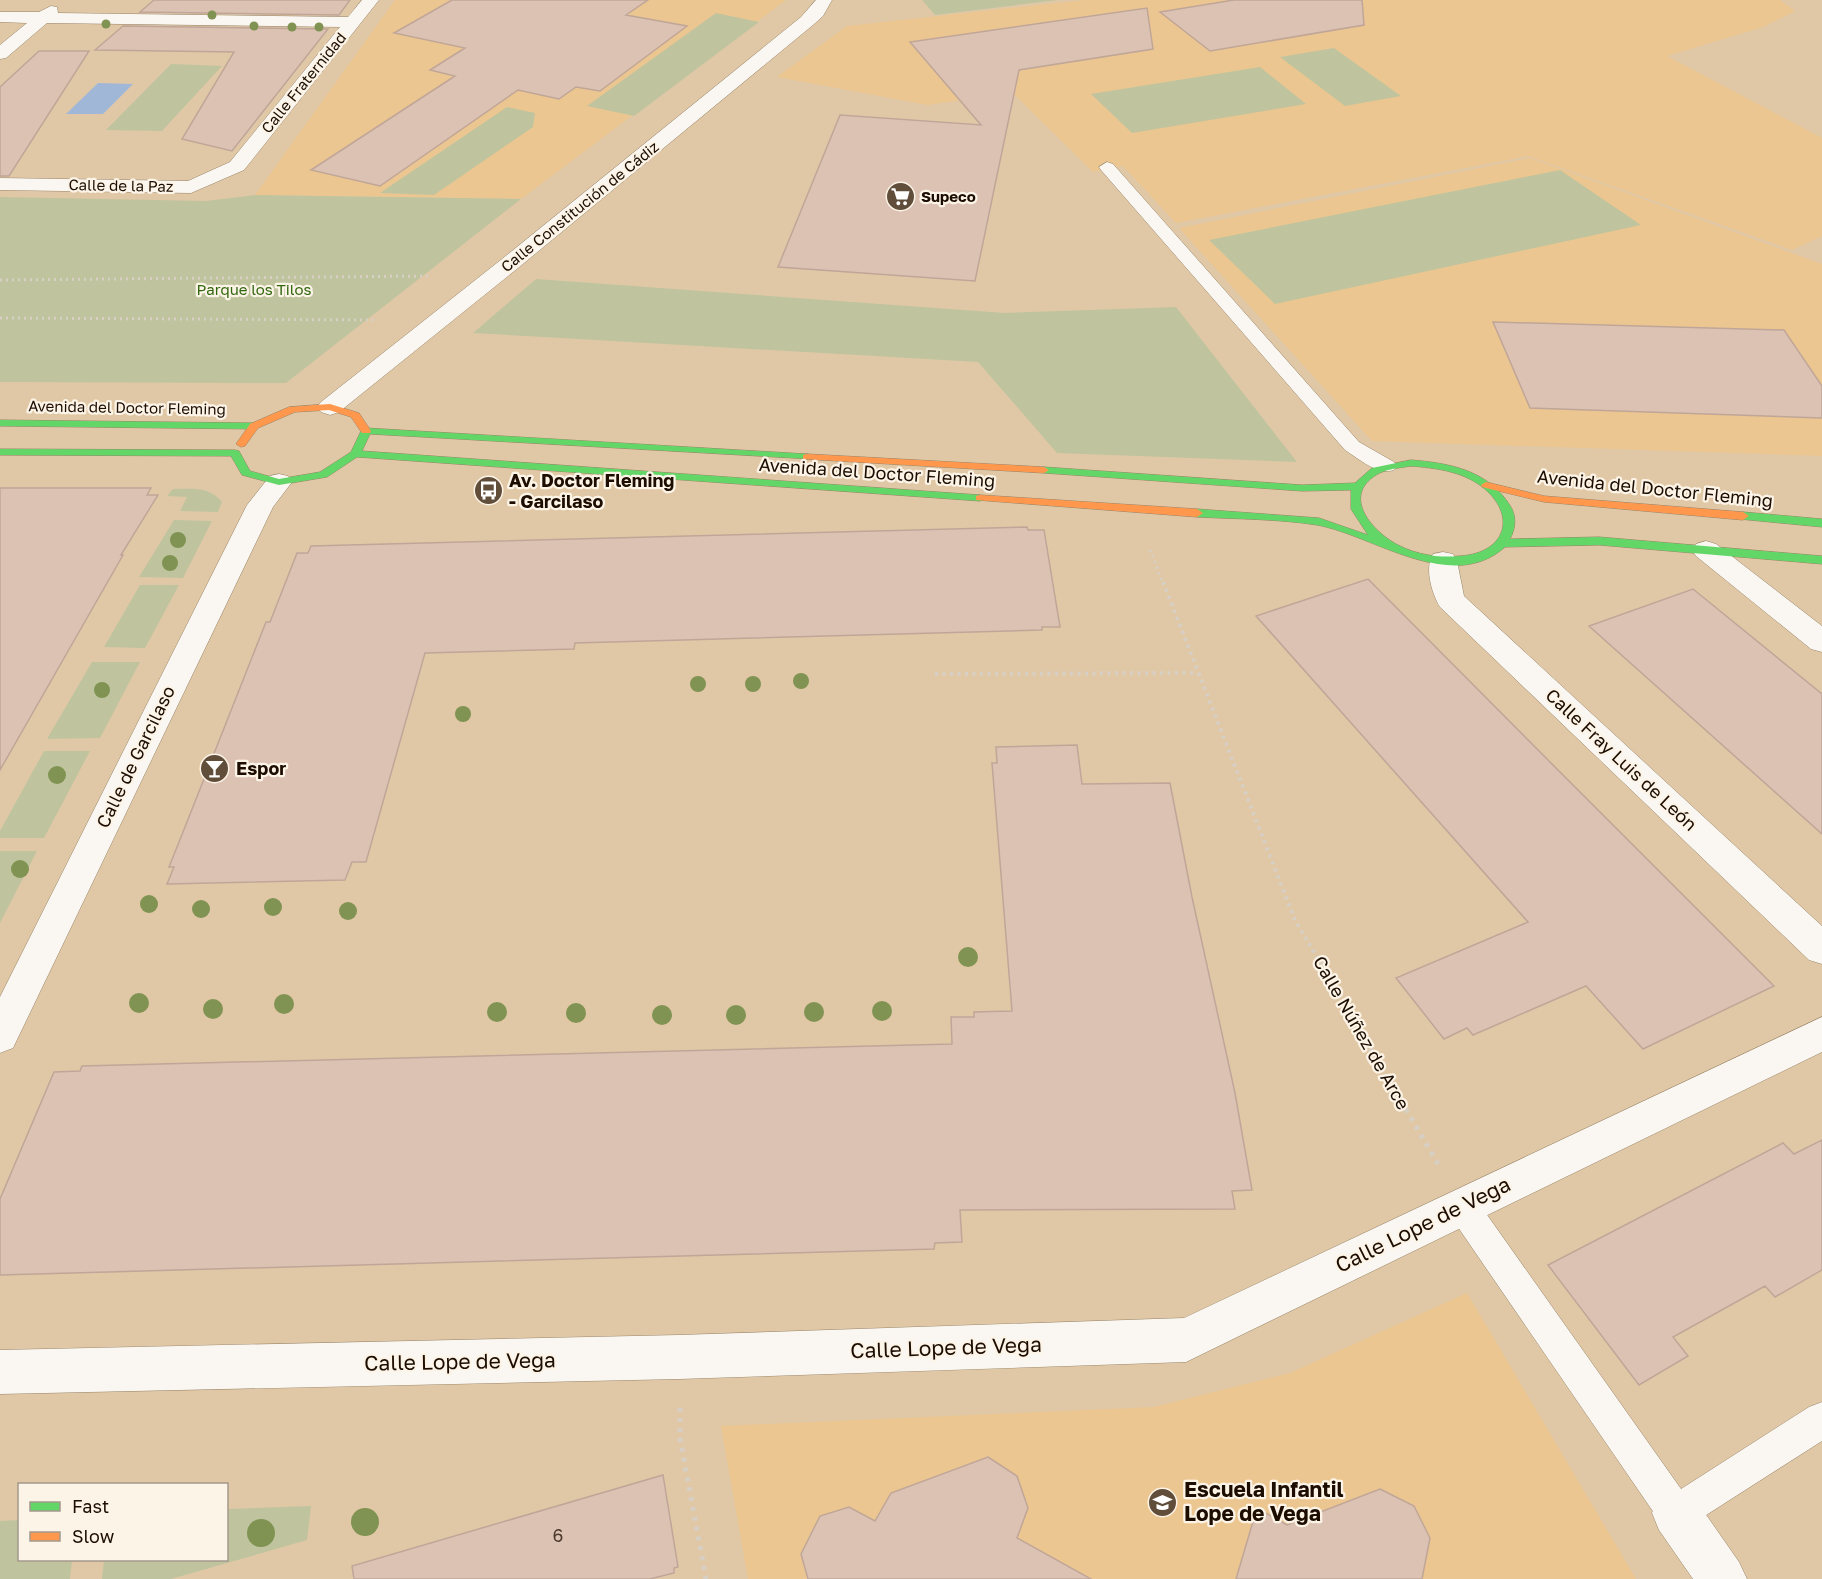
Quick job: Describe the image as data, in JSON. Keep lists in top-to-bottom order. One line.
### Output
{"streets":{"main road":["Avenida del Doctor Fleming"],"street":["Calle Fraternidad","Calle de la Paz","Calle Constitución de Cádiz","Calle de Garcilaso","Calle Fray Luis de León","Calle Lope de Vega"],"path":["Calle Núñez de Arce"]},"crossings":[["Calle Fraternidad","Calle de la Paz"],["Avenida del Doctor Fleming","Calle Fray Luis de León"],["Avenida del Doctor Fleming","Calle Núñez de Arce"],["Calle Núñez de Arce","Calle Lope de Vega"]],"parks":["Parque los Tilos"],"places":{"supermarket":["Supeco"],"bus stop":["Av. Doctor Fleming - Garcilaso"],"bar":["Espor"],"school or university":["Escuela Infantil Lope de Vega"]},"house_numbers":["6"],"legend":["Fast","Slow"]}
